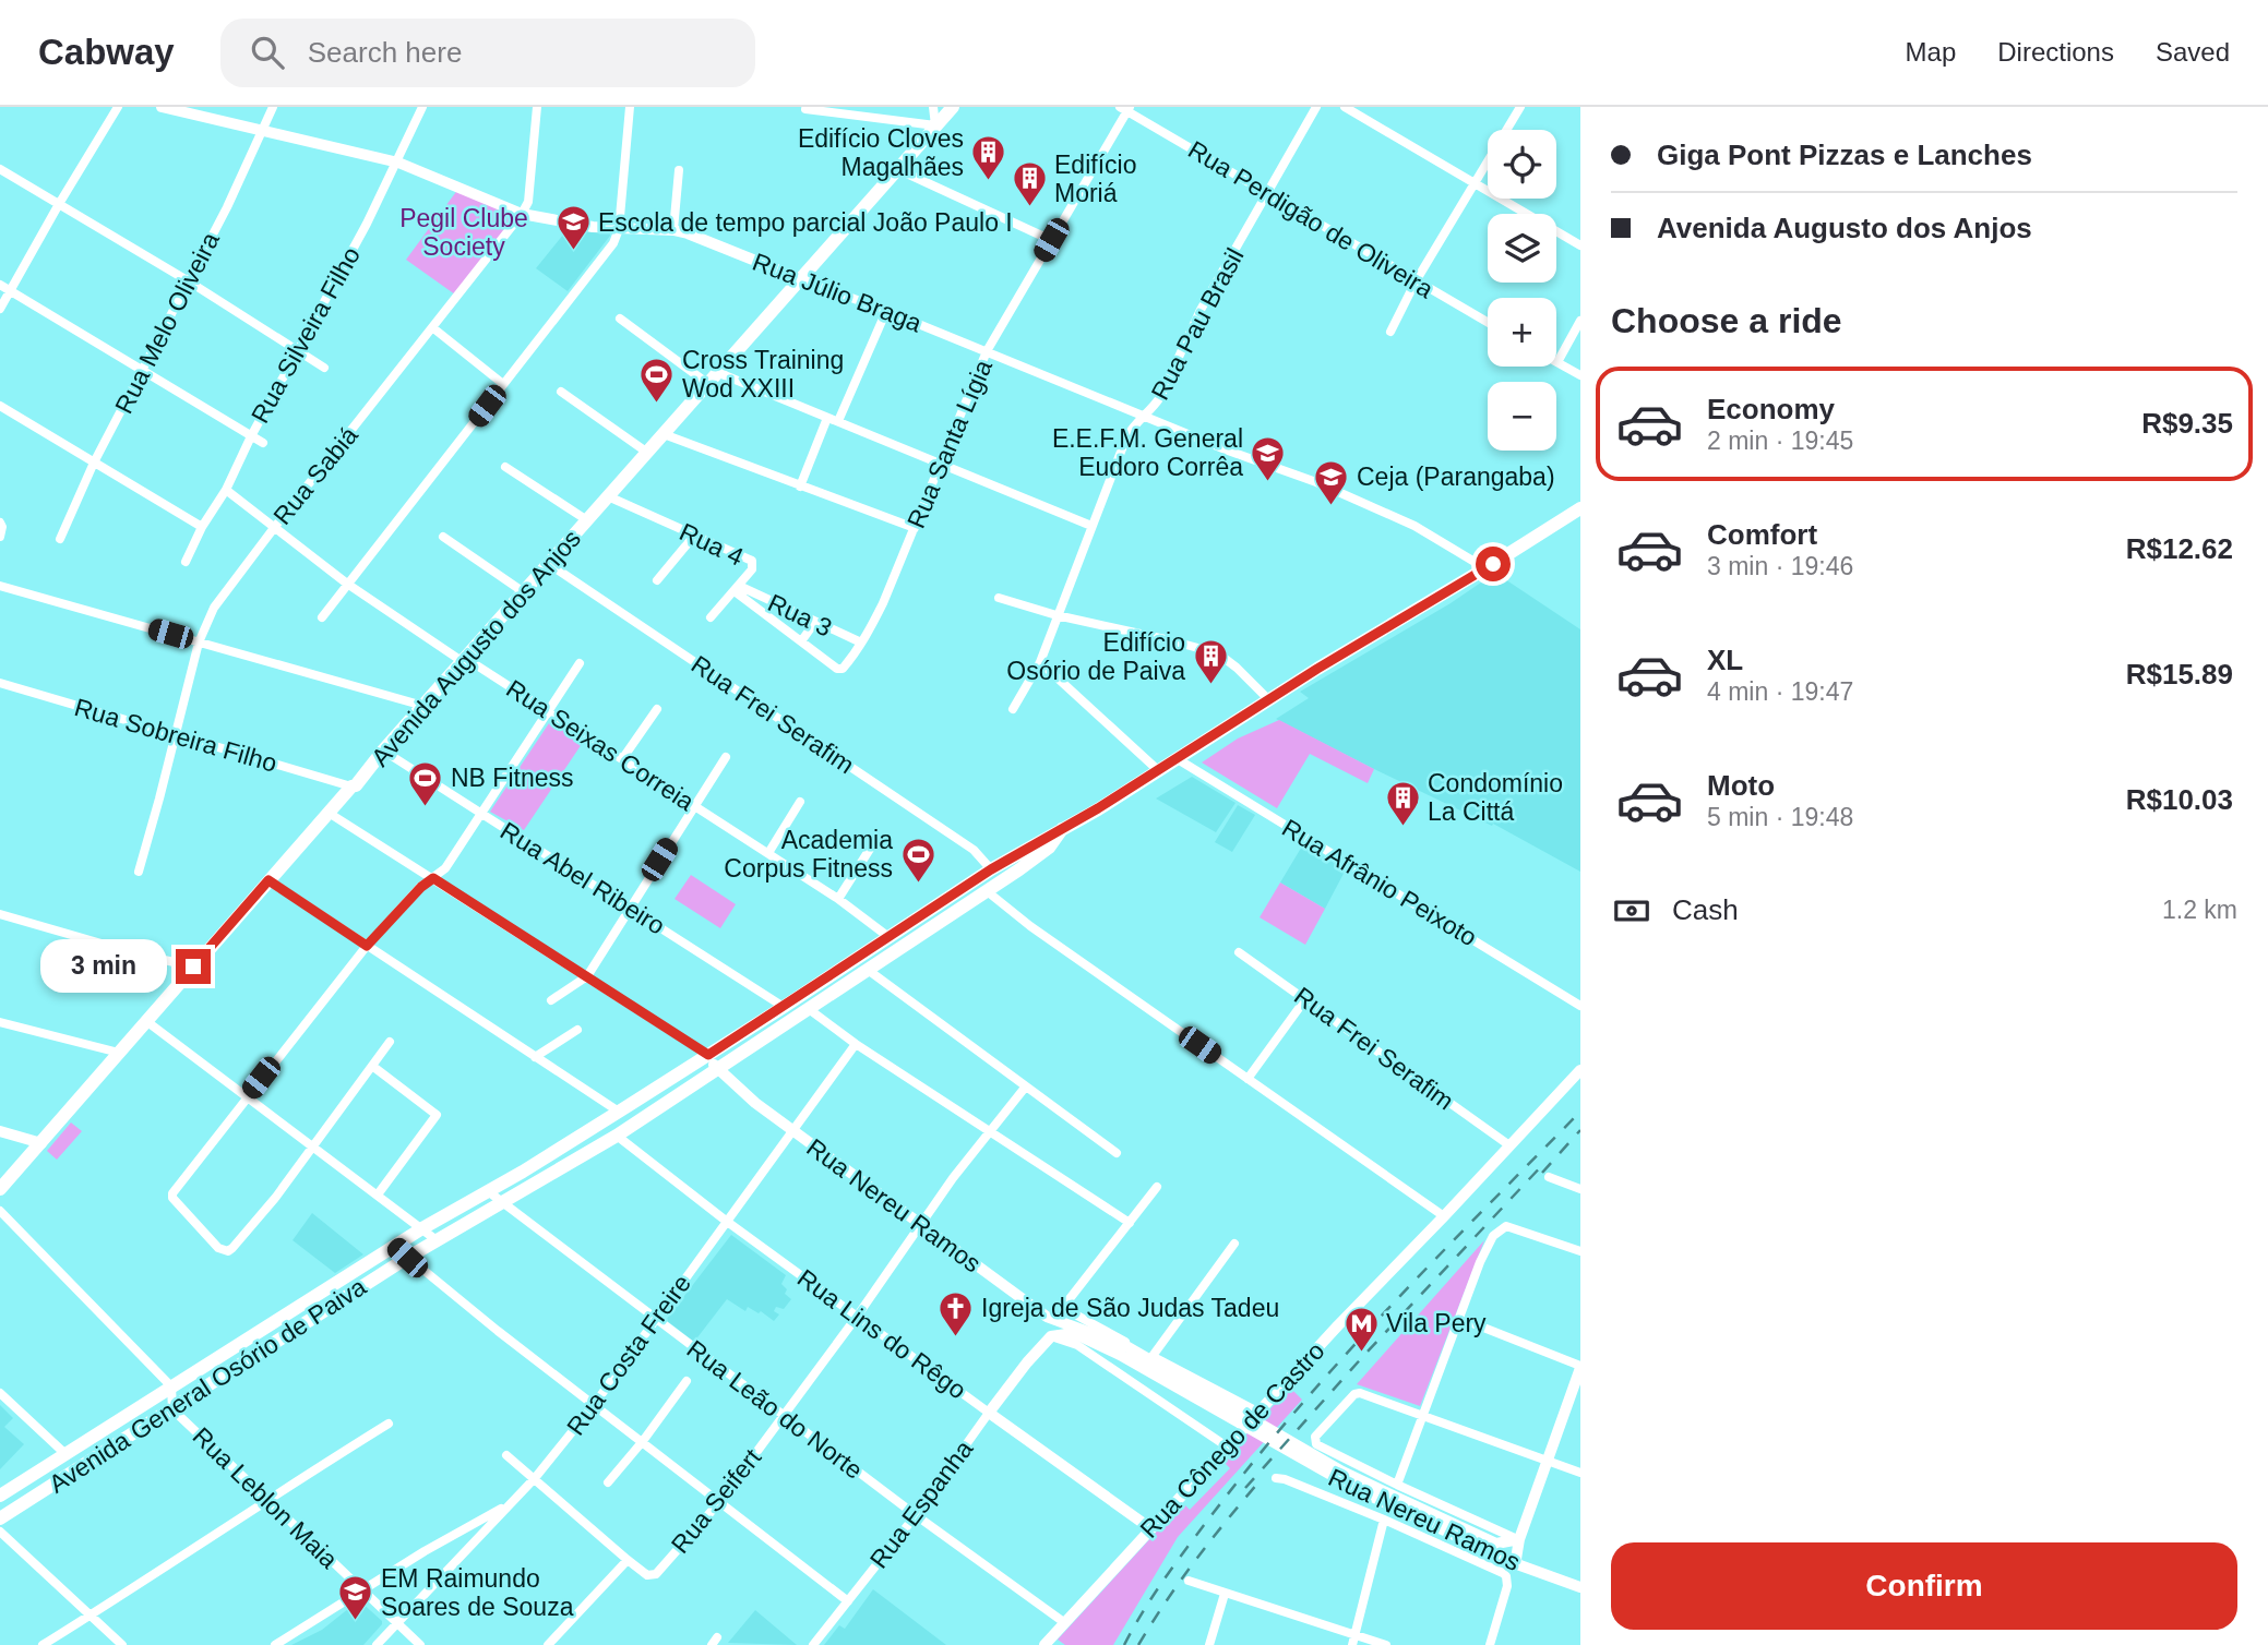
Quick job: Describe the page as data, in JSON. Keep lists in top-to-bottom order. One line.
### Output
{"streets":{"main road":["Avenida Augusto dos Anjos","Avenida General Osório de Paiva","Rua Cônego de Castro"],"street":["Rua Perdigão de Oliveira","Rua Júlio Braga","Rua Melo Oliveira","Rua Pau Brasil","Rua Silveira Filho","Rua Santa Lígia","Rua Sabiá","Rua 4","Rua 3","Rua Frei Serafim","Rua Sobreira Filho","Rua Seixas Correia","Rua Abel Ribeiro","Rua Afrânio Peixoto","Rua Nereu Ramos","Rua Lins do Rêgo","Rua Costa Freire","Rua Leão do Norte","Rua Leblon Maia","Rua Seifert","Rua Espanha"]},"crossings":[["Rua Perdigão de Oliveira","Rua Pau Brasil"],["Rua Perdigão de Oliveira","Rua Santa Lígia"],["Rua Júlio Braga","Rua Melo Oliveira"],["Rua Júlio Braga","Rua Pau Brasil"],["Rua Júlio Braga","Rua Silveira Filho"],["Rua Júlio Braga","Rua Santa Lígia"],["Rua Júlio Braga","Rua Sabiá"],["Rua Júlio Braga","Avenida Augusto dos Anjos"],["Rua Júlio Braga","Avenida General Osório de Paiva"],["Rua Silveira Filho","Rua Seixas Correia"],["Rua Santa Lígia","Rua 4"],["Rua Santa Lígia","Rua 3"],["Rua Sabiá","Rua Sobreira Filho"],["Rua Sabiá","Rua Seixas Correia"],["Rua 4","Rua 3"],["Rua 4","Avenida Augusto dos Anjos"],["Avenida Augusto dos Anjos","Rua Frei Serafim"],["Avenida Augusto dos Anjos","Rua Sobreira Filho"],["Avenida Augusto dos Anjos","Rua Seixas Correia"],["Avenida Augusto dos Anjos","Rua Abel Ribeiro"],["Avenida Augusto dos Anjos","Rua Nereu Ramos"],["Rua Frei Serafim","Avenida General Osório de Paiva"],["Rua Frei Serafim","Rua Cônego de Castro"],["Rua Seixas Correia","Avenida General Osório de Paiva"],["Rua Abel Ribeiro","Avenida General Osório de Paiva"],["Rua Afrânio Peixoto","Avenida General Osório de Paiva"],["Rua Nereu Ramos","Rua Costa Freire"],["Rua Nereu Ramos","Avenida General Osório de Paiva"],["Rua Nereu Ramos","Rua Seifert"],["Rua Nereu Ramos","Rua Espanha"],["Rua Lins do Rêgo","Rua Costa Freire"],["Rua Lins do Rêgo","Avenida General Osório de Paiva"],["Rua Lins do Rêgo","Rua Cônego de Castro"],["Rua Lins do Rêgo","Rua Seifert"],["Rua Lins do Rêgo","Rua Espanha"],["Rua Costa Freire","Rua Leão do Norte"],["Rua Costa Freire","Rua Leblon Maia"],["Avenida General Osório de Paiva","Rua Leão do Norte"],["Avenida General Osório de Paiva","Rua Leblon Maia"],["Rua Leão do Norte","Rua Cônego de Castro"],["Rua Leão do Norte","Rua Seifert"],["Rua Leão do Norte","Rua Espanha"]],"parks":["Pegil Clube Society"],"places":{"building":["Edifício Cloves Magalhães","Edifício Moriá","Edifício Osório de Paiva","Condomínio La Cittá"],"school or university":["Escola de tempo parcial João Paulo I","E.E.F.M. General Eudoro Corrêa","Ceja (Parangaba)","EM Raimundo Soares de Souza"],"sports":["Cross Training Wod XXIII","NB Fitness","Academia Corpus Fitness"],"church":["Igreja de São Judas Tadeu"],"metro station":["Vila Pery"]},"page":{"header":"Cabway","search":"Search here","nav":["Map","Directions","Saved"],"banner":["Giga Pont Pizzas e Lanches","Avenida Augusto dos Anjos"],"map_buttons":["+","−"],"heading":"Choose a ride","list":[{"name":"Economy","note":"2 min · 19:45","value":"R$9.35"},{"name":"Comfort","note":"3 min · 19:46","value":"R$12.62"},{"name":"XL","note":"4 min · 19:47","value":"R$15.89"},{"name":"Moto","note":"5 min · 19:48","value":"R$10.03"}],"pay":["Cash","1.2 km"],"bubble":"3 min","buttons":"Confirm"}}
